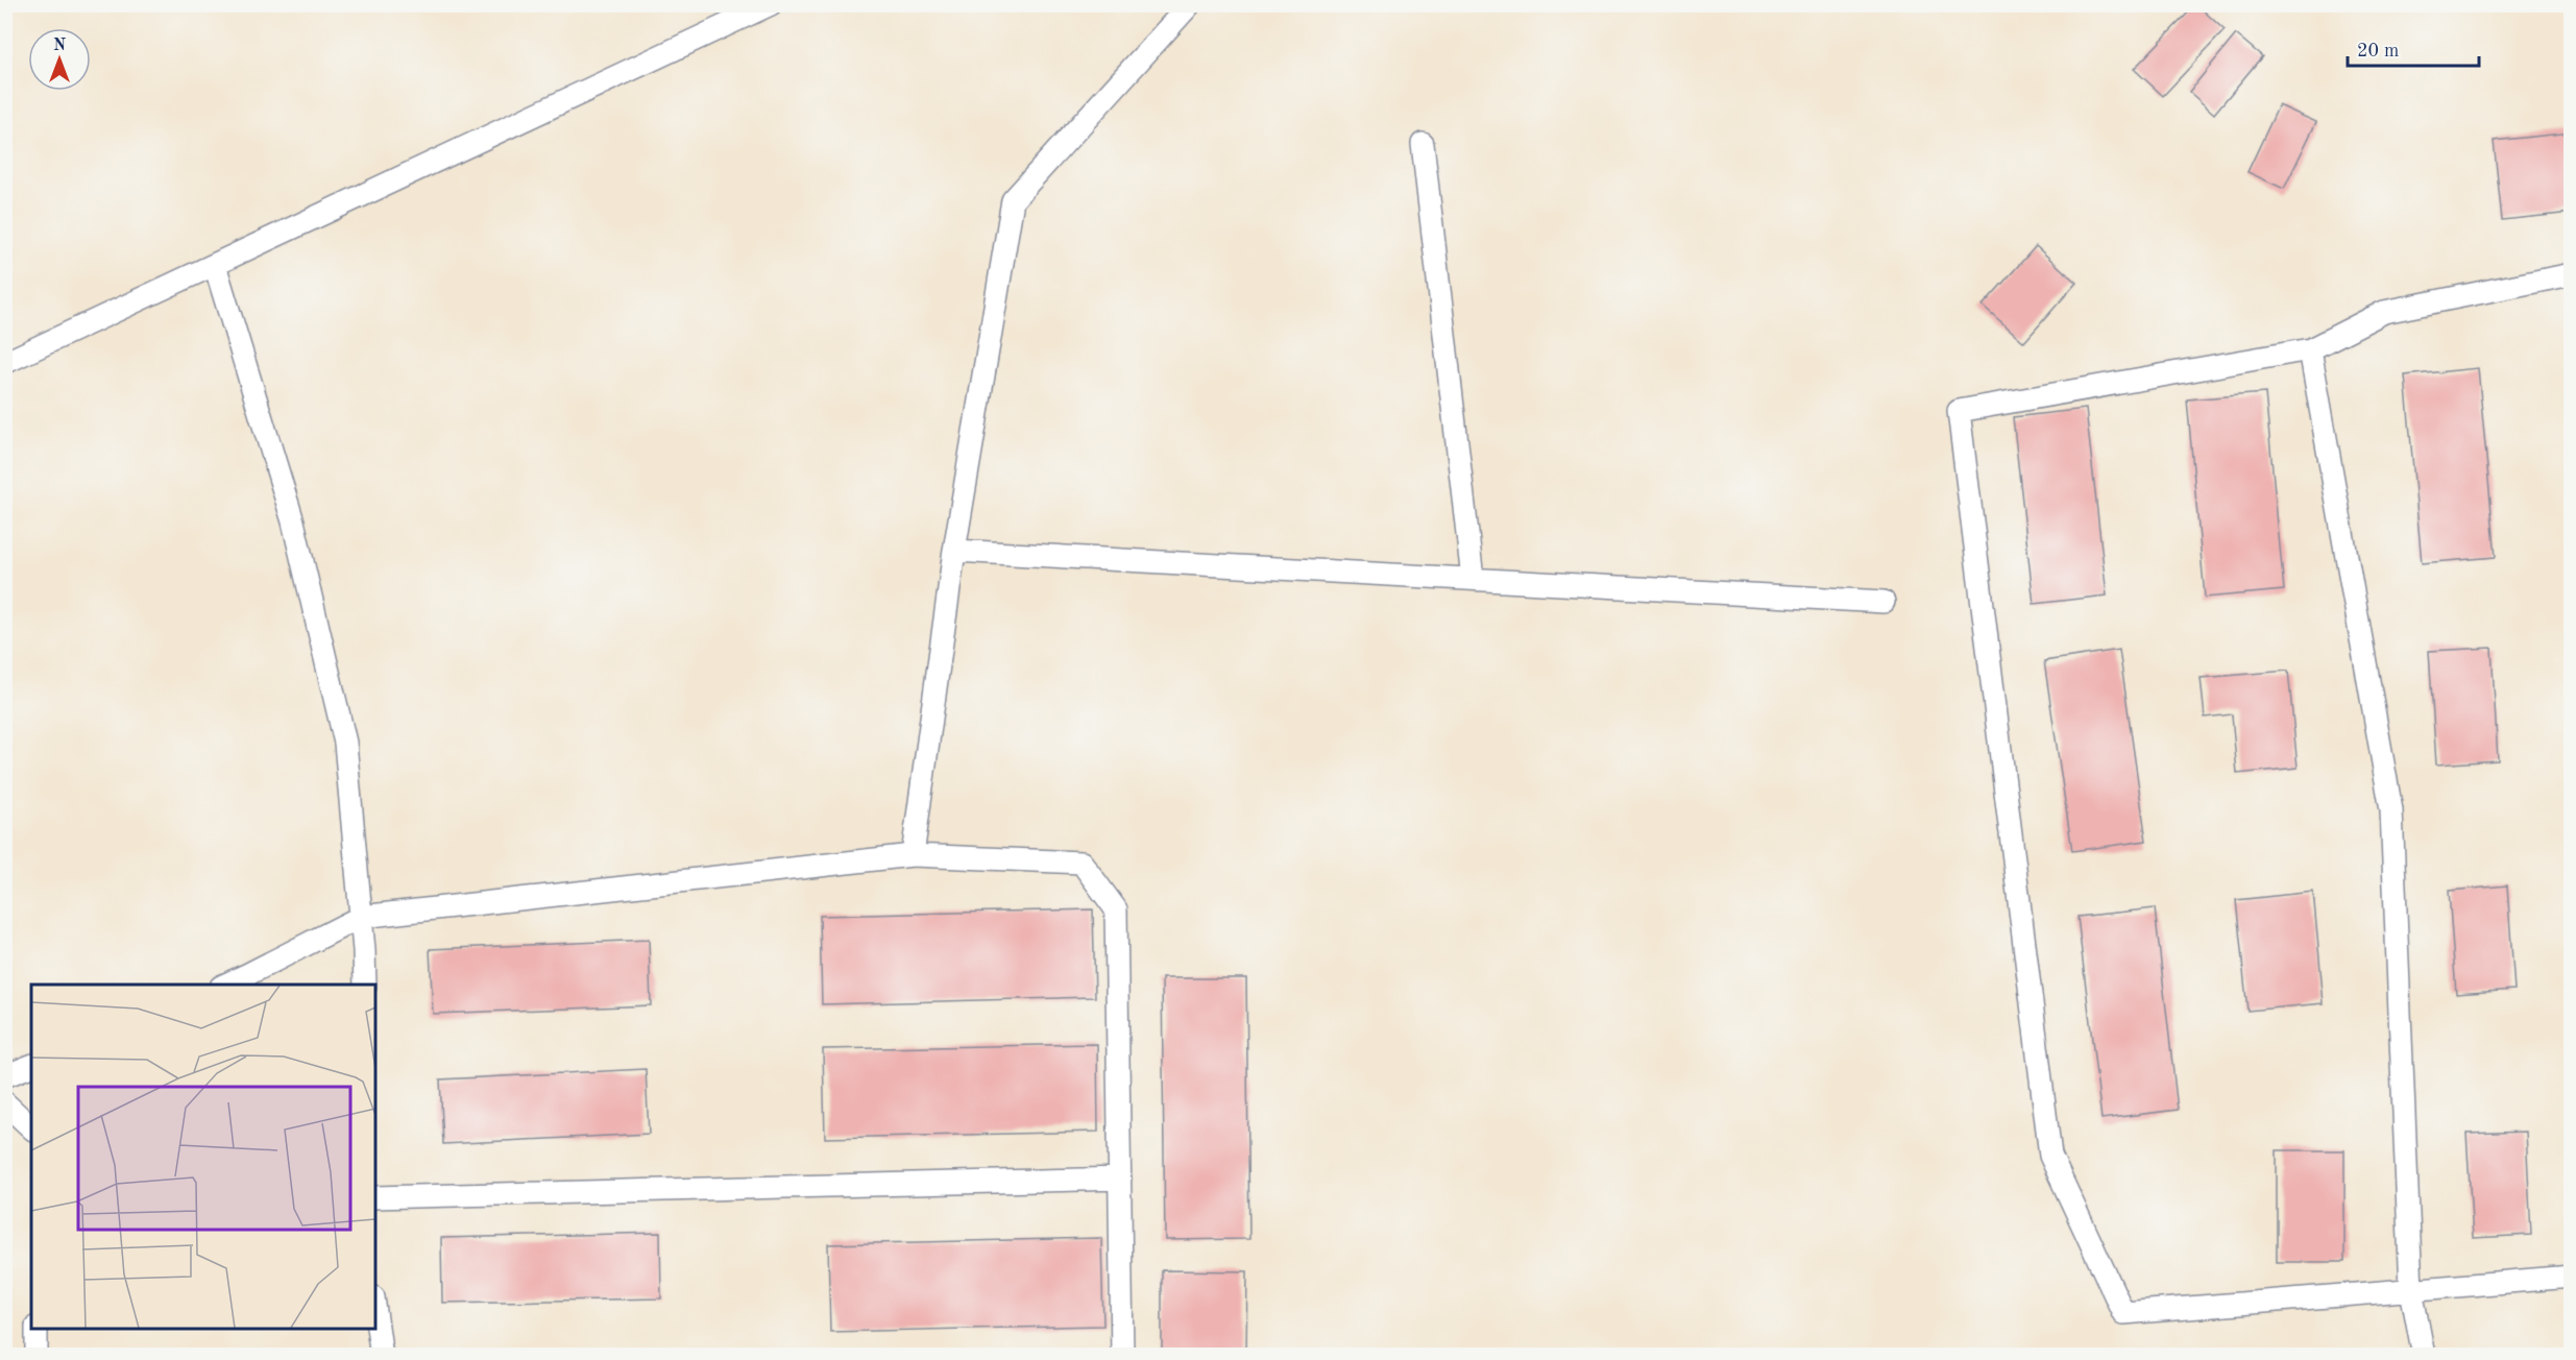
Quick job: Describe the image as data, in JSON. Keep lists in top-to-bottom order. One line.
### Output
{"scale_bar":"20 m","north":"top"}
